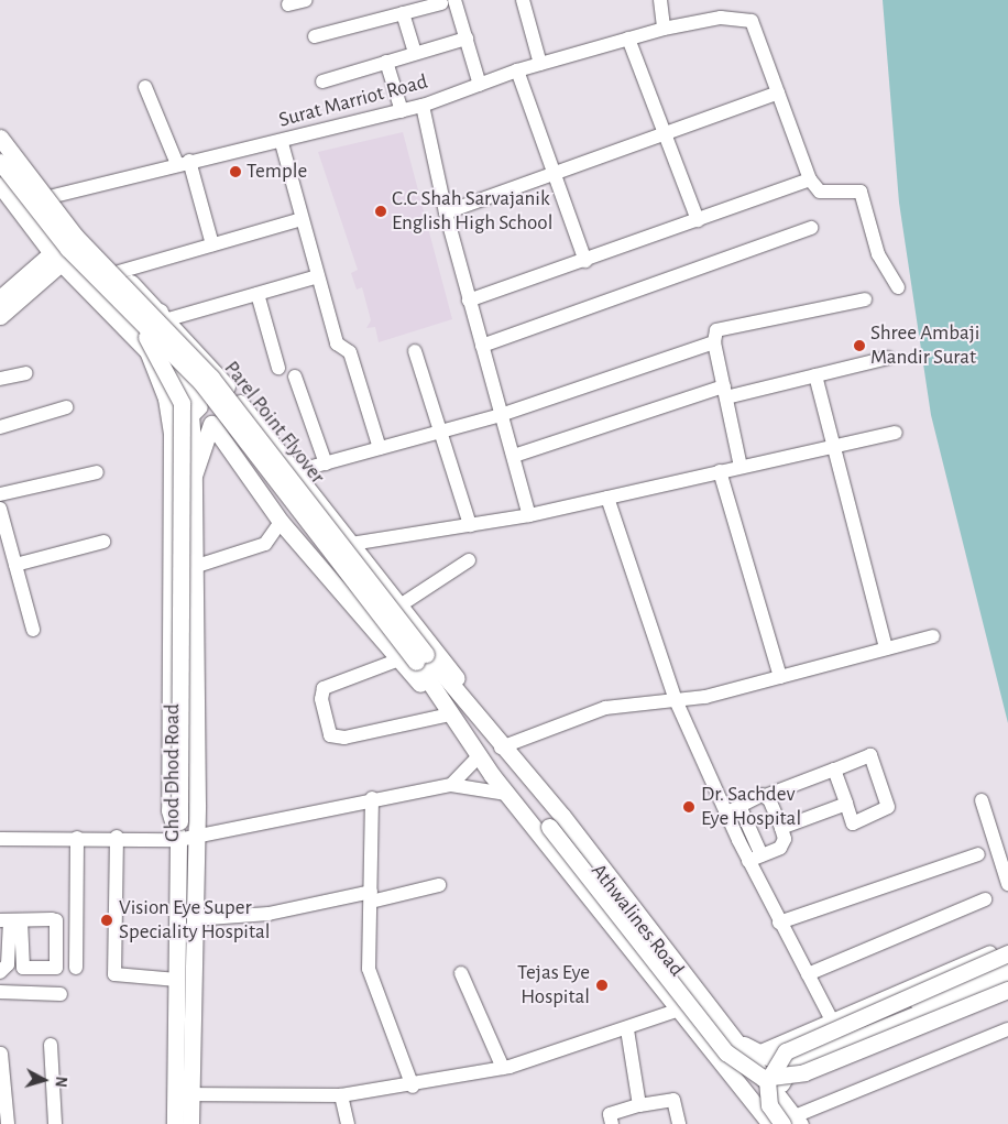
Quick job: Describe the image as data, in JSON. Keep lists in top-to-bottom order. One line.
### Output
{"streets":{"main road":["Parel Point Flyover","Ghod Dhod Road","Athwalines Road"],"street":["Surat Marriot Road"]},"crossings":[["Parel Point Flyover","Athwalines Road"]],"places":["Temple","C.C Shah Sarvajanik English High School","Shree Ambaji Mandir Surat","Dr. Sachdev Eye Hospital","Vision Eye Super Speciality Hospital","Tejas Eye Hospital"],"north":"right"}
